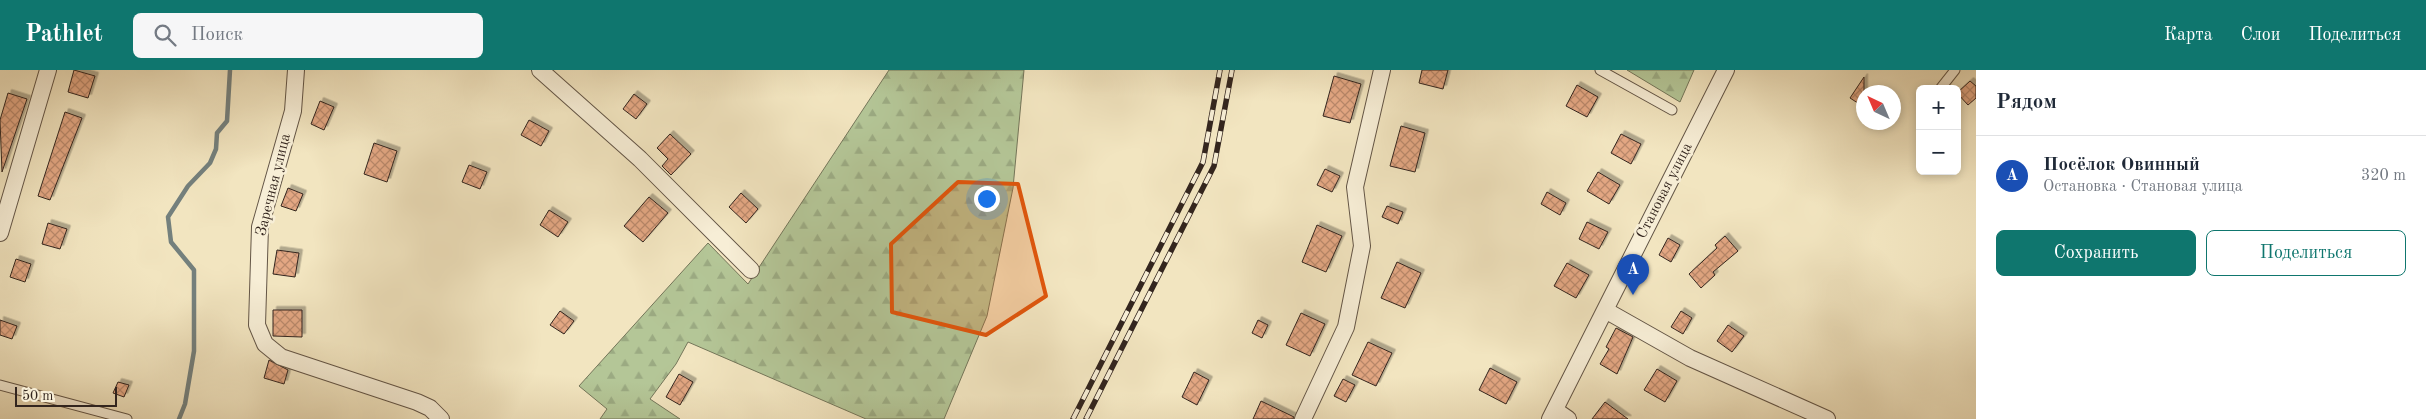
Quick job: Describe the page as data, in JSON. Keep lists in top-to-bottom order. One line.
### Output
{"streets":{"street":["Заречная улица","Становая улица"]},"scale_bar":"50 m","north":"top left","page":{"header":"Pathlet","search":"Поиск","nav":["Карта","Слои","Поделиться"],"heading":"Рядом","map_buttons":["+","−"],"list":[{"mark":"A","name":"Посёлок Овинный","note":"Остановка · Становая улица","value":"320 m"}],"buttons":["Сохранить","Поделиться"],"pins":"A","scale":"50 m"}}
